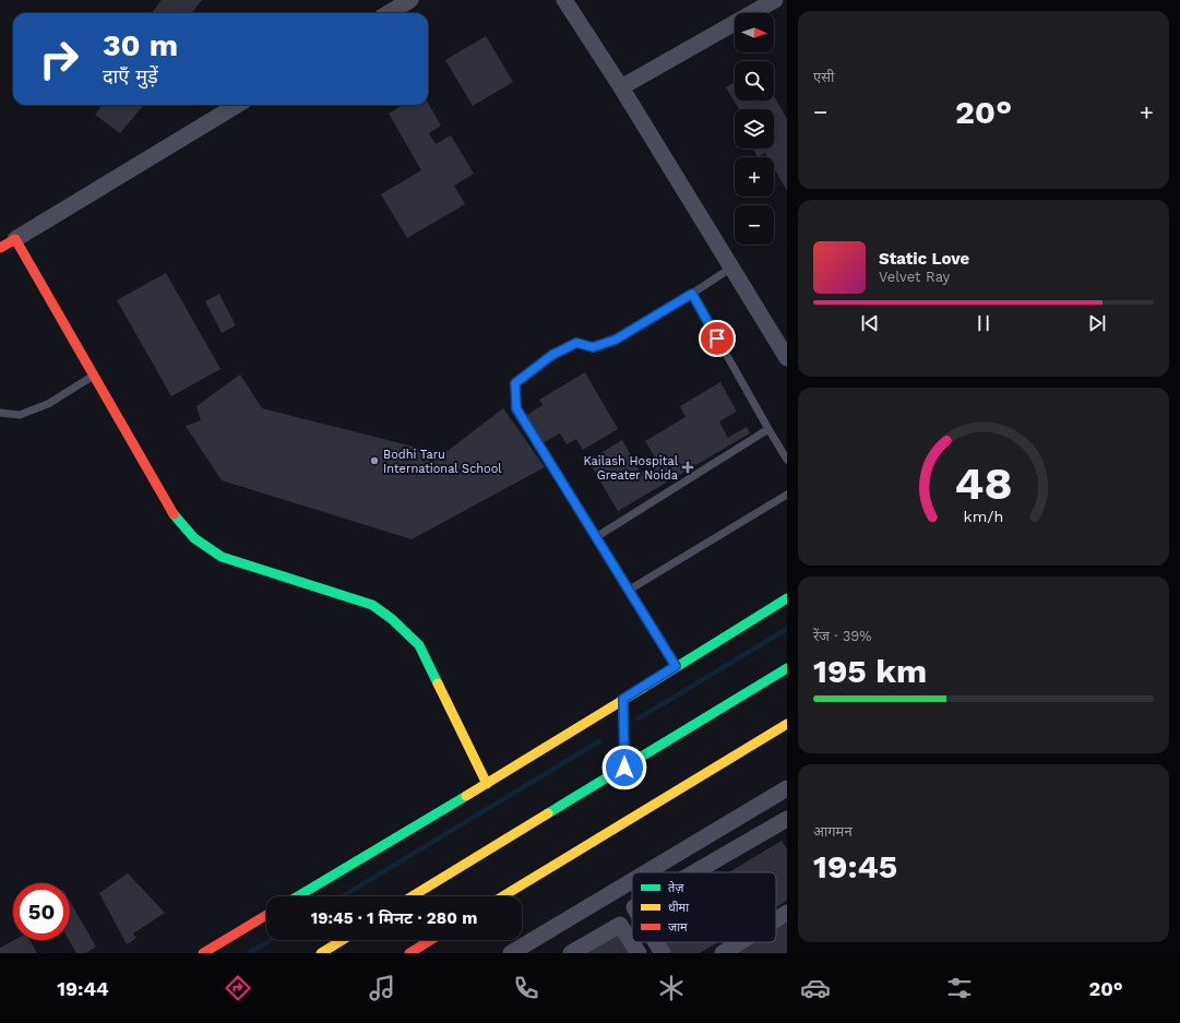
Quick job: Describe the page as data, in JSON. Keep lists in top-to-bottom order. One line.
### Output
{"places":{"other":["Bodhi Taru International School"],"health":["Kailash Hospital Greater Noida"]},"legend":["तेज़","धीमा","जाम"],"north":"right","page":{"tile":["एसी",["रेंज · 39%","195 km"],["आगमन","19:45"]],"map_buttons":["+","−"],"turn":["30 m","दाएँ मुड़ें"],"heat":["−","20°","+"],"song":["Static Love","Velvet Ray"],"limit":"50","trip":"19:45 · 1 मिनट · 280 m","tabs":["19:44","20°"],"gauge":["48","km/h"]}}
